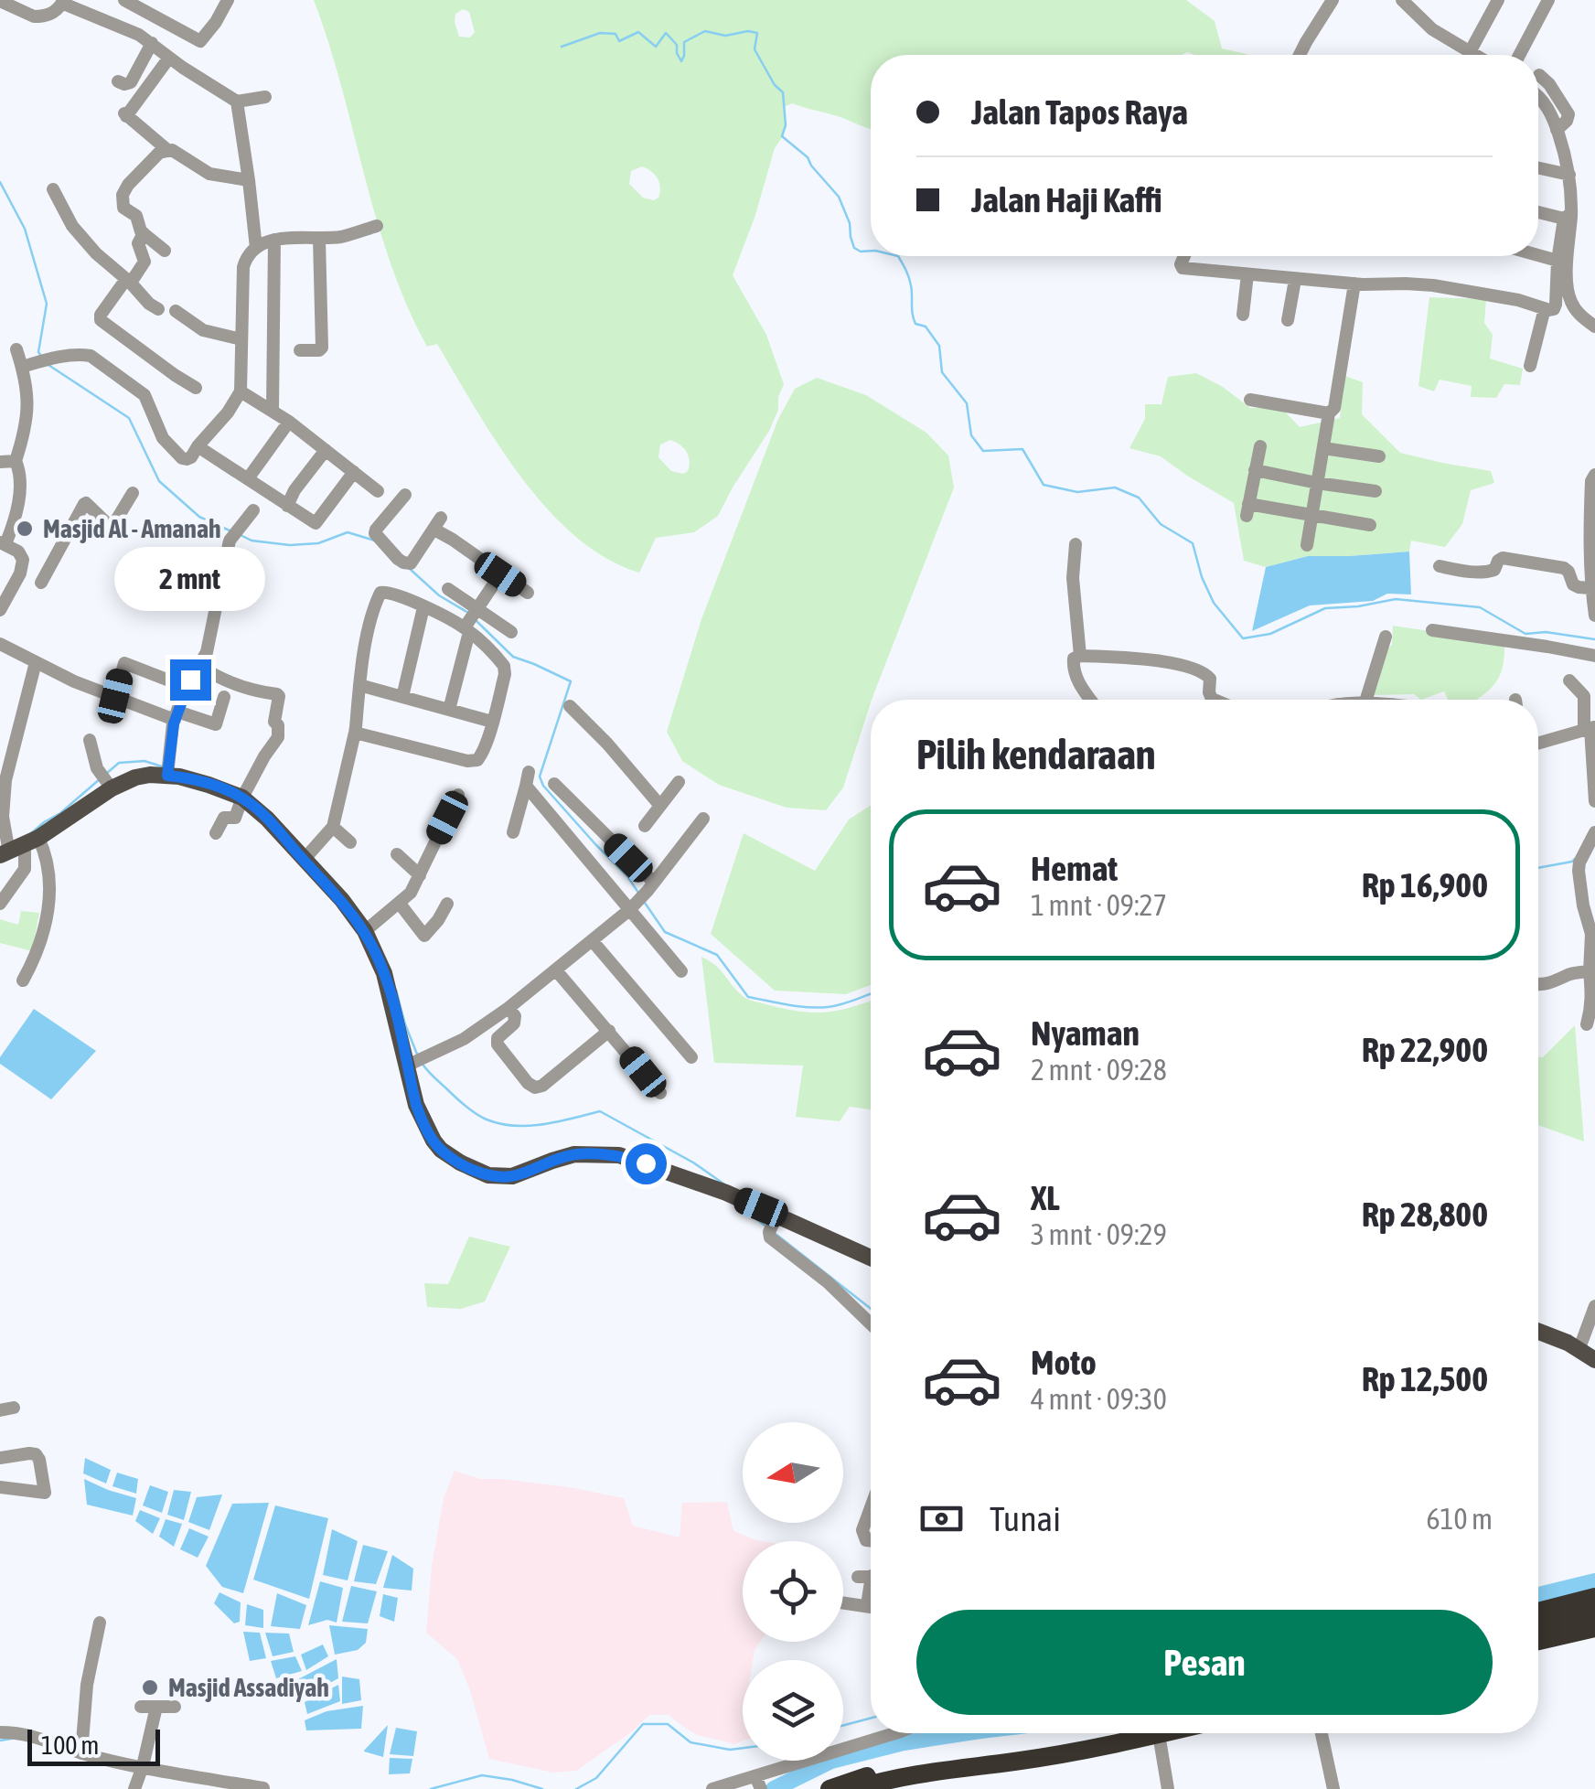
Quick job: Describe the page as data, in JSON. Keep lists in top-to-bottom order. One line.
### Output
{"places":["Masjid Al - Amanah","Masjid Assadiyah"],"scale_bar":"100 m","north":"left","page":{"banner":["Jalan Tapos Raya","Jalan Haji Kaffi"],"bubble":"2 mnt","heading":"Pilih kendaraan","list":[{"name":"Hemat","note":"1 mnt · 09:27","value":"Rp 16,900"},{"name":"Nyaman","note":"2 mnt · 09:28","value":"Rp 22,900"},{"name":"XL","note":"3 mnt · 09:29","value":"Rp 28,800"},{"name":"Moto","note":"4 mnt · 09:30","value":"Rp 12,500"}],"pay":["Tunai","610 m"],"buttons":"Pesan","scale":"100 m"}}
